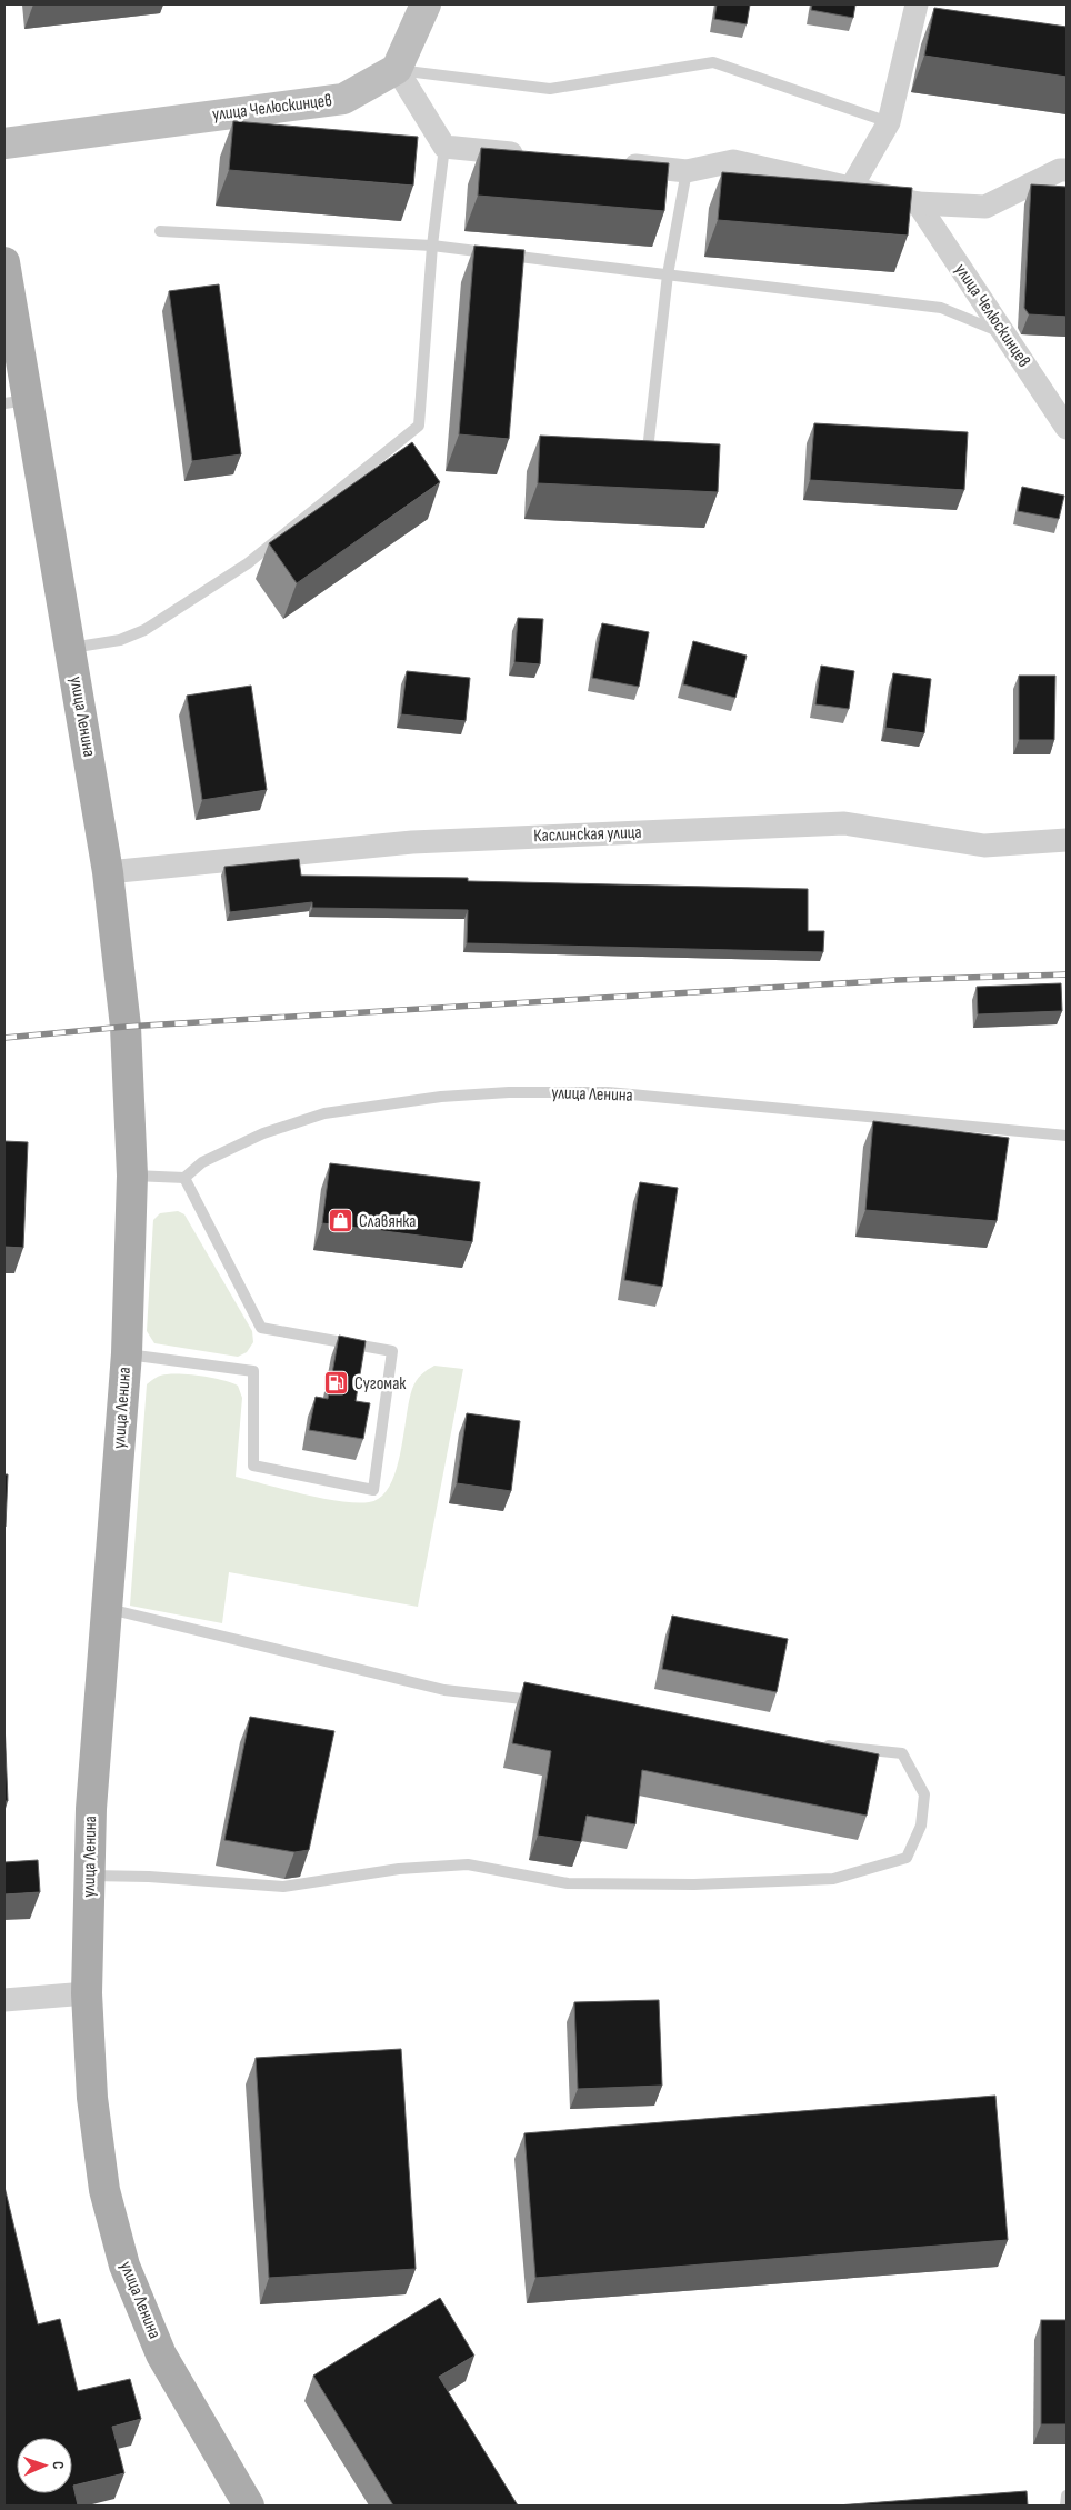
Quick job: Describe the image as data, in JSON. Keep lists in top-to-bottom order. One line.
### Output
{"streets":{"main road":["улица Челюскинцев","улица Ленина"],"street":["Каслинская улица"]},"crossings":[["улица Ленина","Каслинская улица"]],"places":{"shop":["Славянка"],"fuel station":["Сугомак"]},"north":"right"}
